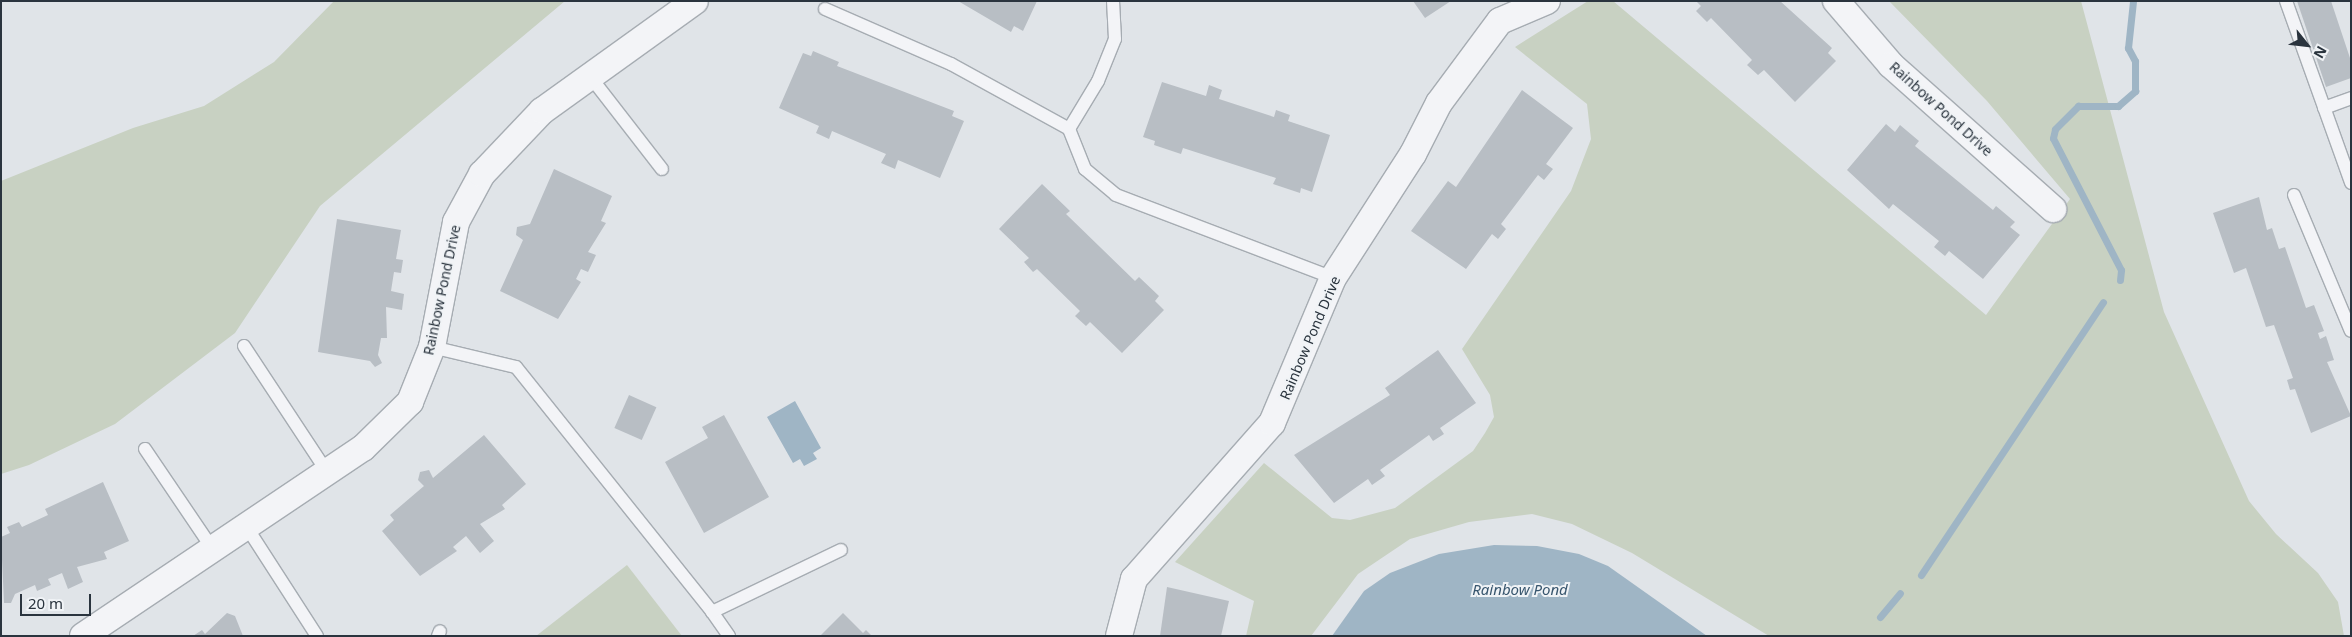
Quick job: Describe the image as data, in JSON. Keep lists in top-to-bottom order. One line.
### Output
{"streets":{"street":["Rainbow Pond Drive"]},"water":["Rainbow Pond"],"scale_bar":"20 m","north":"bottom right"}
